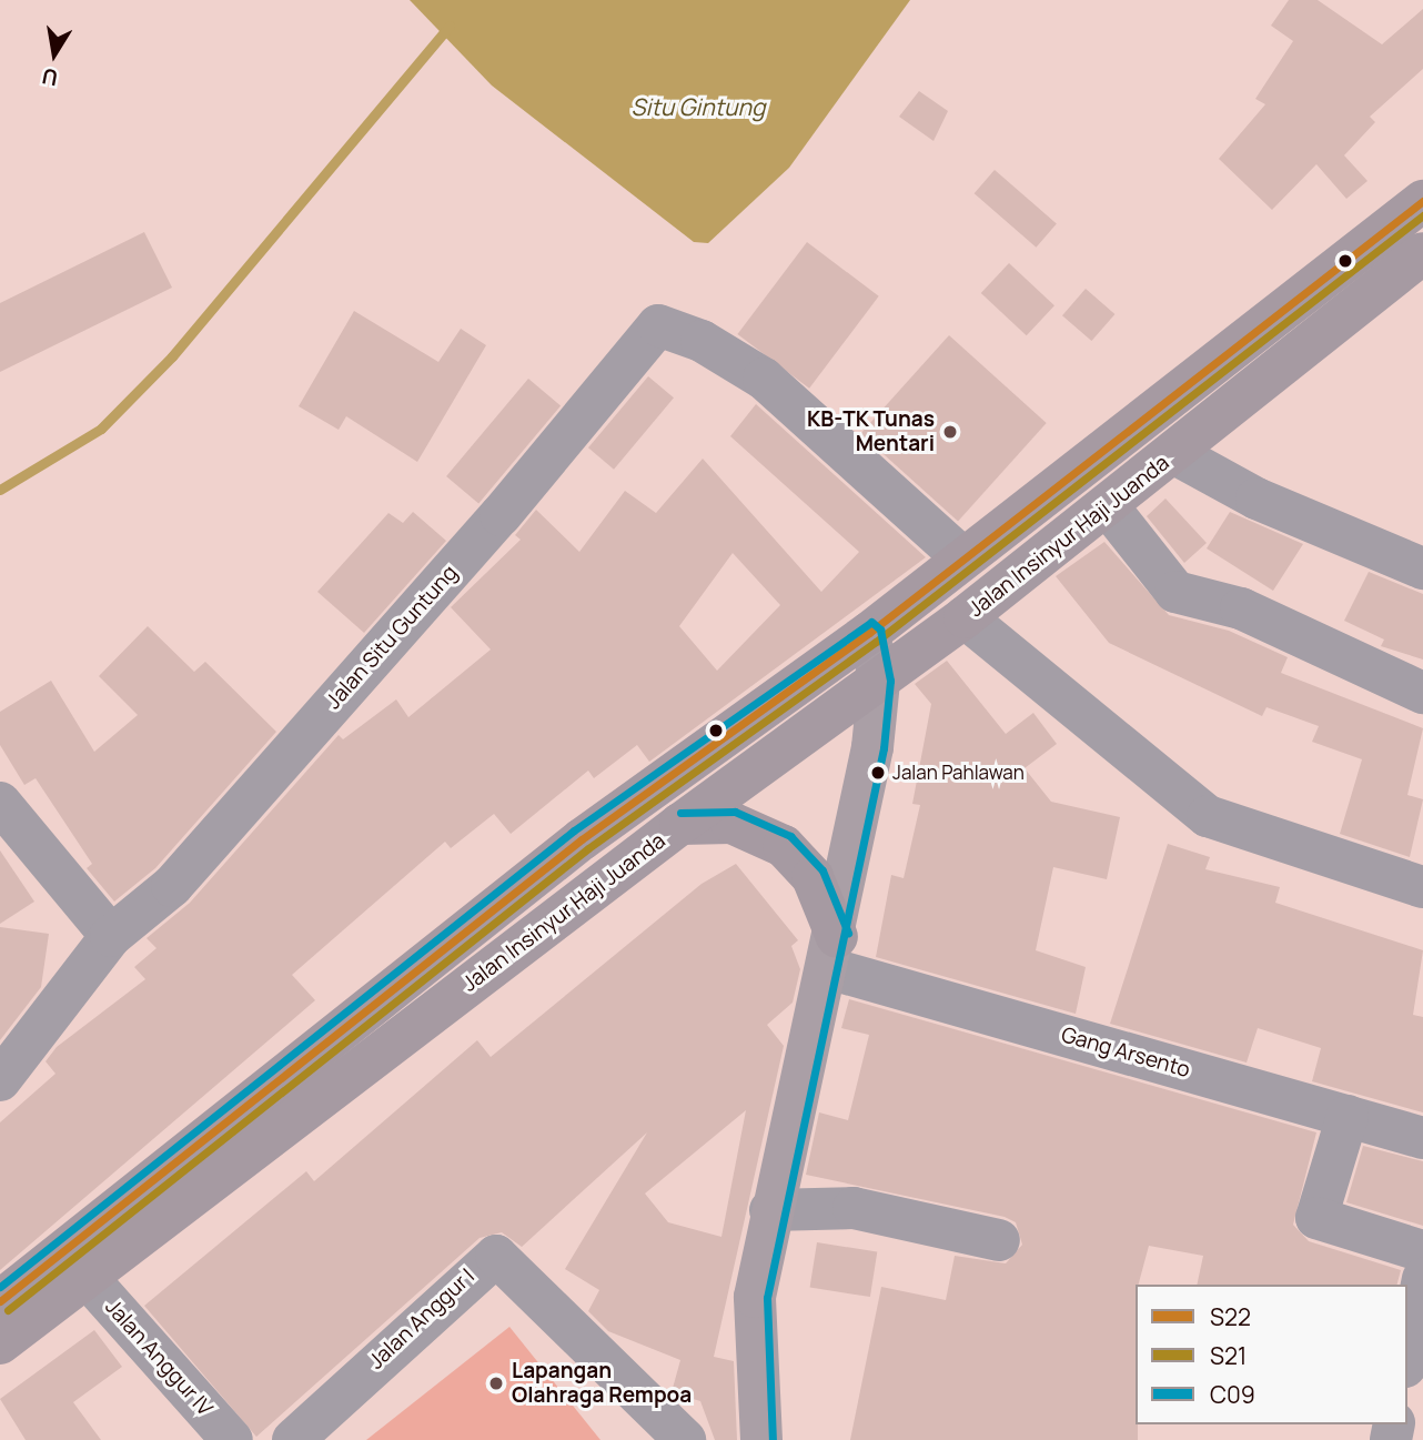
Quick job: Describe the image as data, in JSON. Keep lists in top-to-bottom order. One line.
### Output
{"streets":{"highway":["Jalan Insinyur Haji Juanda"],"street":["Jalan Situ Guntung","Gang Arsento","Jalan Anggur I","Jalan Anggur IV"]},"crossings":[["Jalan Insinyur Haji Juanda","Jalan Situ Guntung"],["Jalan Insinyur Haji Juanda","Jalan Anggur IV"]],"water":["Situ Gintung"],"places":["KB-TK Tunas Mentari","Jalan Pahlawan","Lapangan Olahraga Rempoa"],"lines":["transit line S22","transit line S21","transit line C09"],"legend":["S22","S21","C09"],"north":"bottom"}
